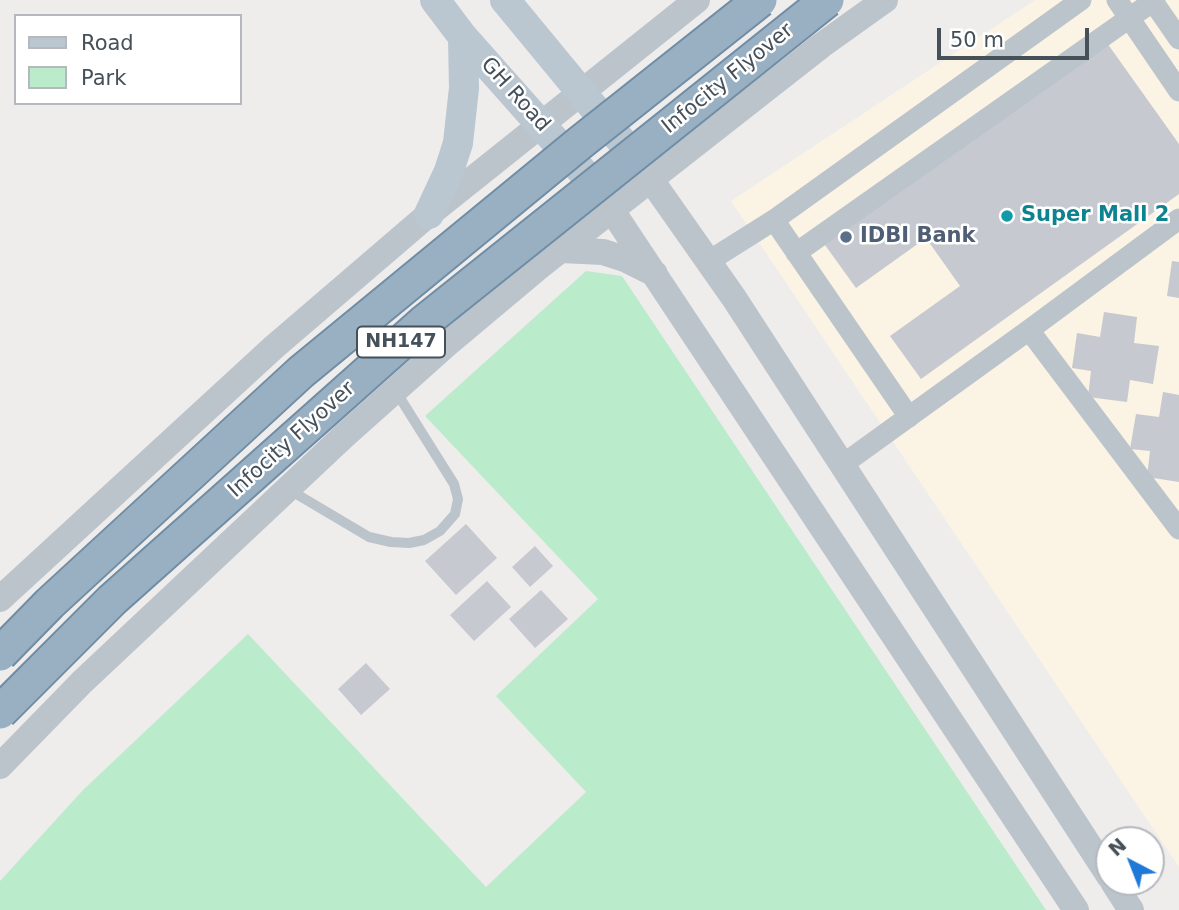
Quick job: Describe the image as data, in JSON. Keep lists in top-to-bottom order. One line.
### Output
{"streets":{"highway":["Infocity Flyover","NH147"],"main road":["GH Road"]},"places":["Super Mall 2","IDBI Bank"],"legend":["Road","Park"],"scale_bar":"50 m","north":"top left"}
